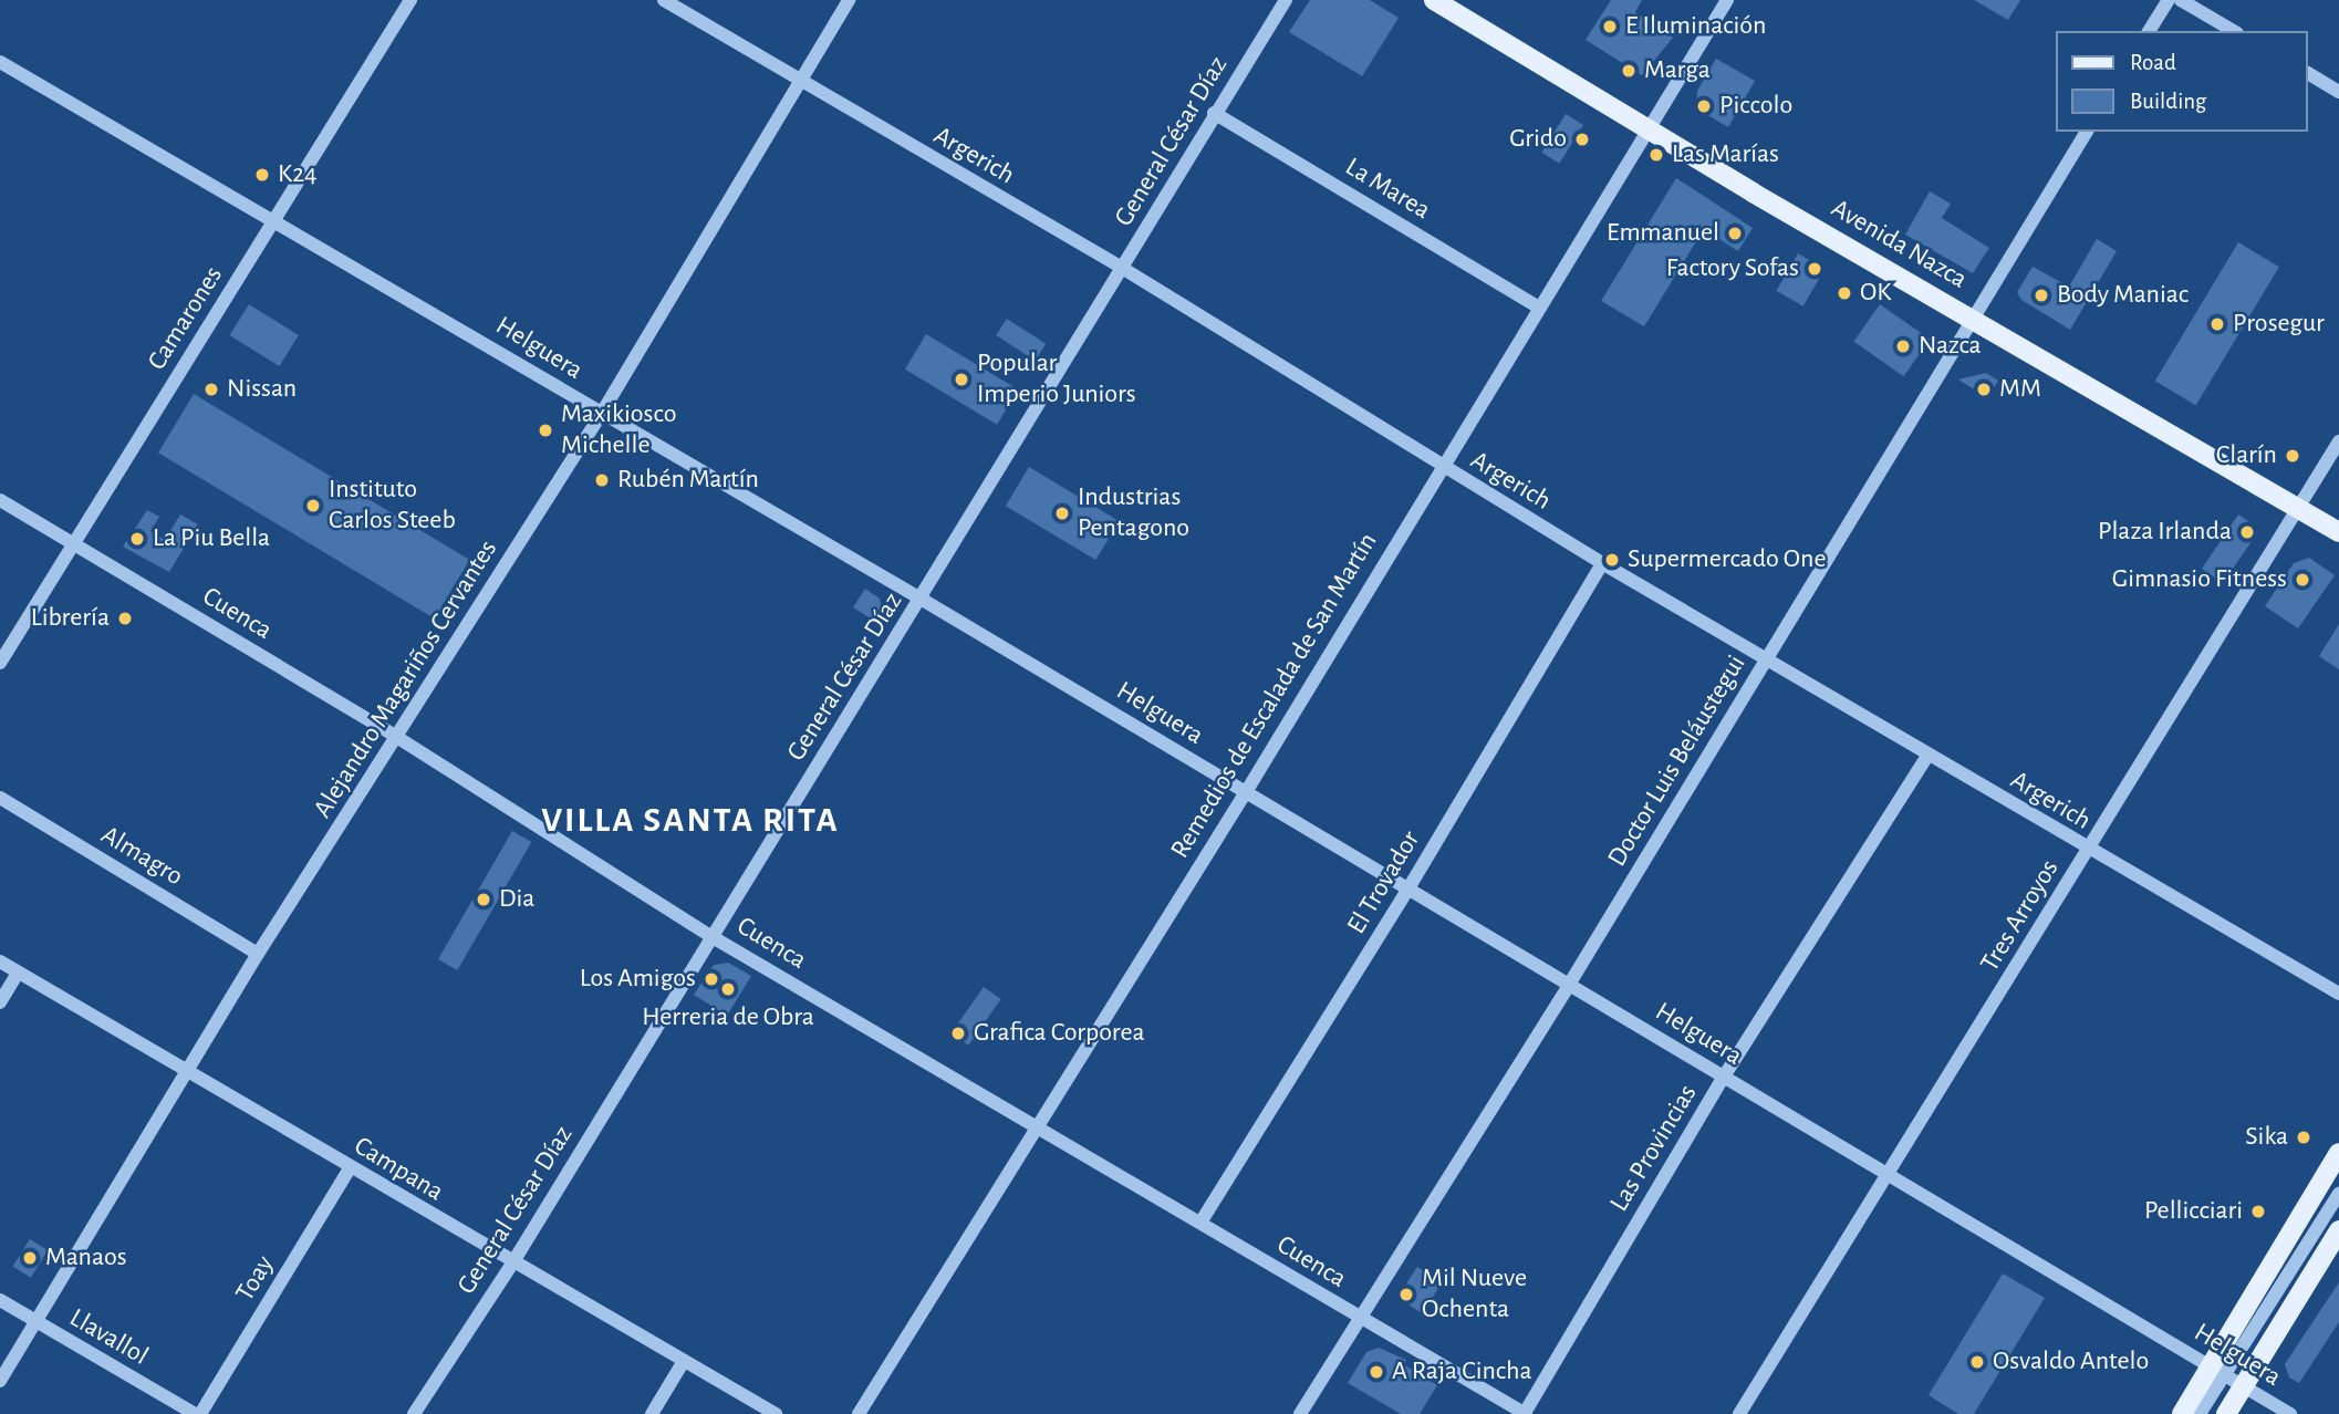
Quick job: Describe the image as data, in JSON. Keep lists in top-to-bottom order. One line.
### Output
{"streets":{"main road":["Avenida Nazca"],"street":["General César Díaz","Argerich","La Marea","Camarones","Helguera","Cuenca","Alejandro Magariños Cervantes","Remedios de Escalada de San Martín","Doctor Luis Beláustegui","Almagro","El Trovador","Tres Arroyos","Las Provincias","Campana","Toay","Llavallol"]},"crossings":[["General César Díaz","Argerich"],["General César Díaz","La Marea"],["General César Díaz","Helguera"],["General César Díaz","Cuenca"],["General César Díaz","Campana"],["Argerich","Alejandro Magariños Cervantes"],["Argerich","Remedios de Escalada de San Martín"],["Argerich","Doctor Luis Beláustegui"],["Argerich","El Trovador"],["Argerich","Tres Arroyos"],["Argerich","Las Provincias"],["La Marea","Remedios de Escalada de San Martín"],["Avenida Nazca","Remedios de Escalada de San Martín"],["Avenida Nazca","Doctor Luis Beláustegui"],["Avenida Nazca","Tres Arroyos"],["Camarones","Helguera"],["Camarones","Cuenca"],["Helguera","Alejandro Magariños Cervantes"],["Helguera","Remedios de Escalada de San Martín"],["Helguera","Doctor Luis Beláustegui"],["Helguera","El Trovador"],["Helguera","Tres Arroyos"],["Helguera","Las Provincias"],["Cuenca","Alejandro Magariños Cervantes"],["Cuenca","Remedios de Escalada de San Martín"],["Cuenca","Doctor Luis Beláustegui"],["Cuenca","El Trovador"],["Cuenca","Las Provincias"],["Alejandro Magariños Cervantes","Almagro"],["Alejandro Magariños Cervantes","Campana"],["Alejandro Magariños Cervantes","Llavallol"],["Campana","Toay"],["Toay","Llavallol"]],"districts":["VILLA SANTA RITA"],"places":["E Iluminación","Marga","Piccolo","Grido","Las Marías","K24","Emmanuel","Factory Sofas","OK","Body Maniac","Prosegur","Nazca","Popular Imperio Juniors","Nissan","MM","Maxikiosco Michelle","Clarín","Rubén Martín","Instituto Carlos Steeb","Industrias Pentagono","Plaza Irlanda","La Piu Bella","Supermercado One","Gimnasio Fitness","Librería","Dia","Los Amigos","Herreria de Obra","Grafica Corporea","Sika","Pellicciari","Manaos","Mil Nueve Ochenta","Osvaldo Antelo","A Raja Cincha"],"legend":["Road","Building"]}
